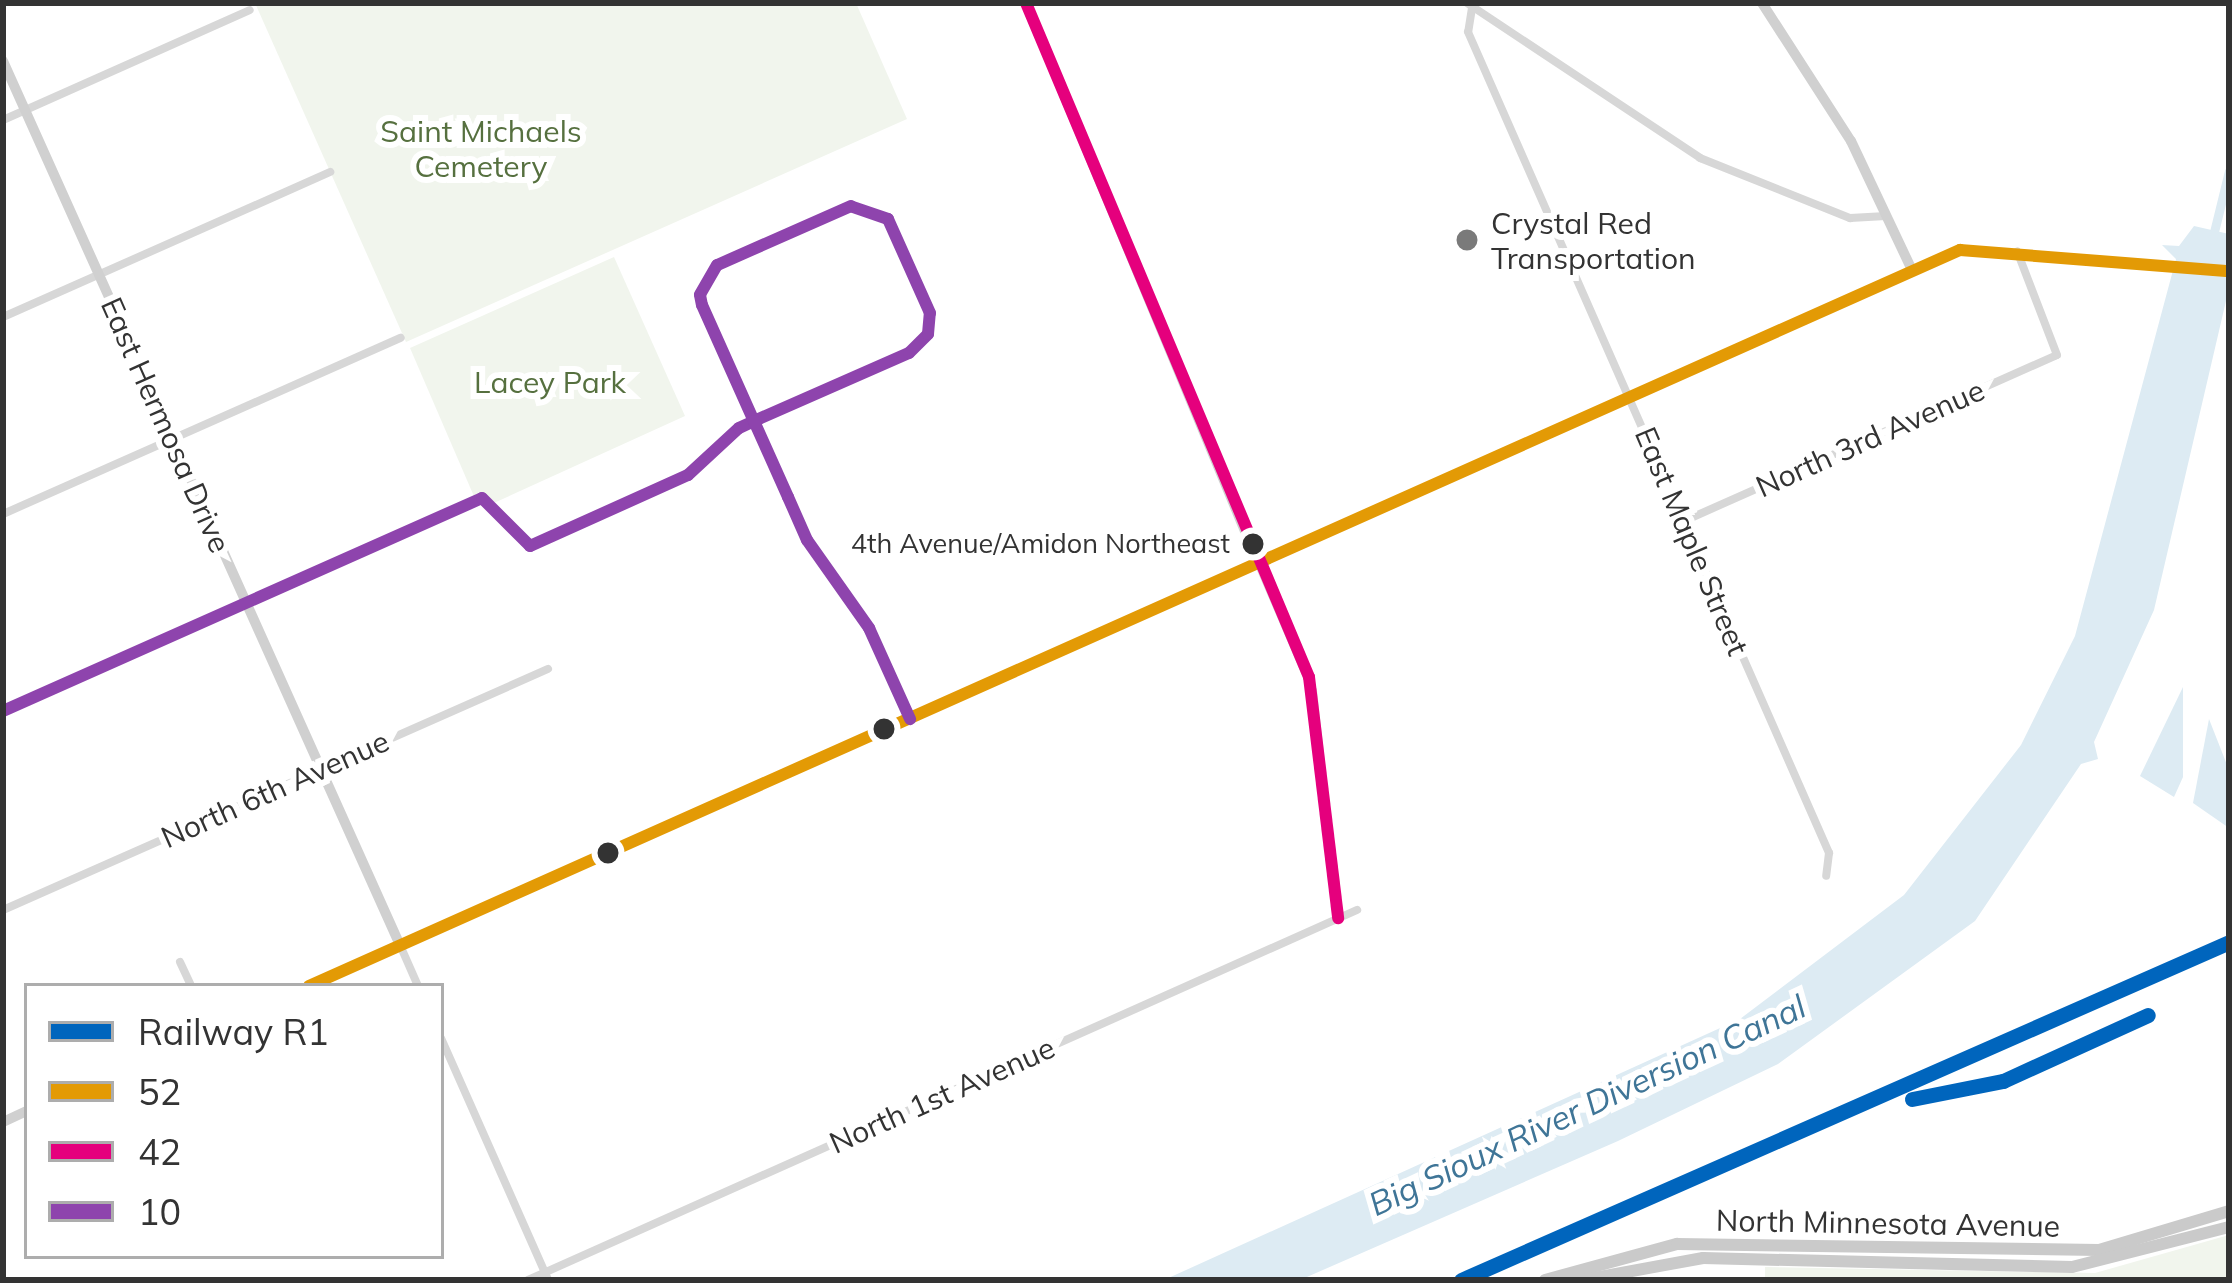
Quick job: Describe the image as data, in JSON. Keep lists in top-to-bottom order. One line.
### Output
{"streets":{"main road":["East Hermosa Drive","North Minnesota Avenue"],"street":["North 3rd Avenue","East Maple Street","North 6th Avenue","North 1st Avenue"]},"crossings":[["East Hermosa Drive","North 6th Avenue"],["North 3rd Avenue","East Maple Street"]],"water":["Big Sioux River Diversion Canal"],"parks":["Saint Michaels Cemetery","Lacey Park"],"places":["Crystal Red Transportation","4th Avenue/Amidon Northeast"],"lines":["transit line 42","transit line 10","transit line 52","rail line R1"],"legend":["Railway R1","52","42","10"]}
